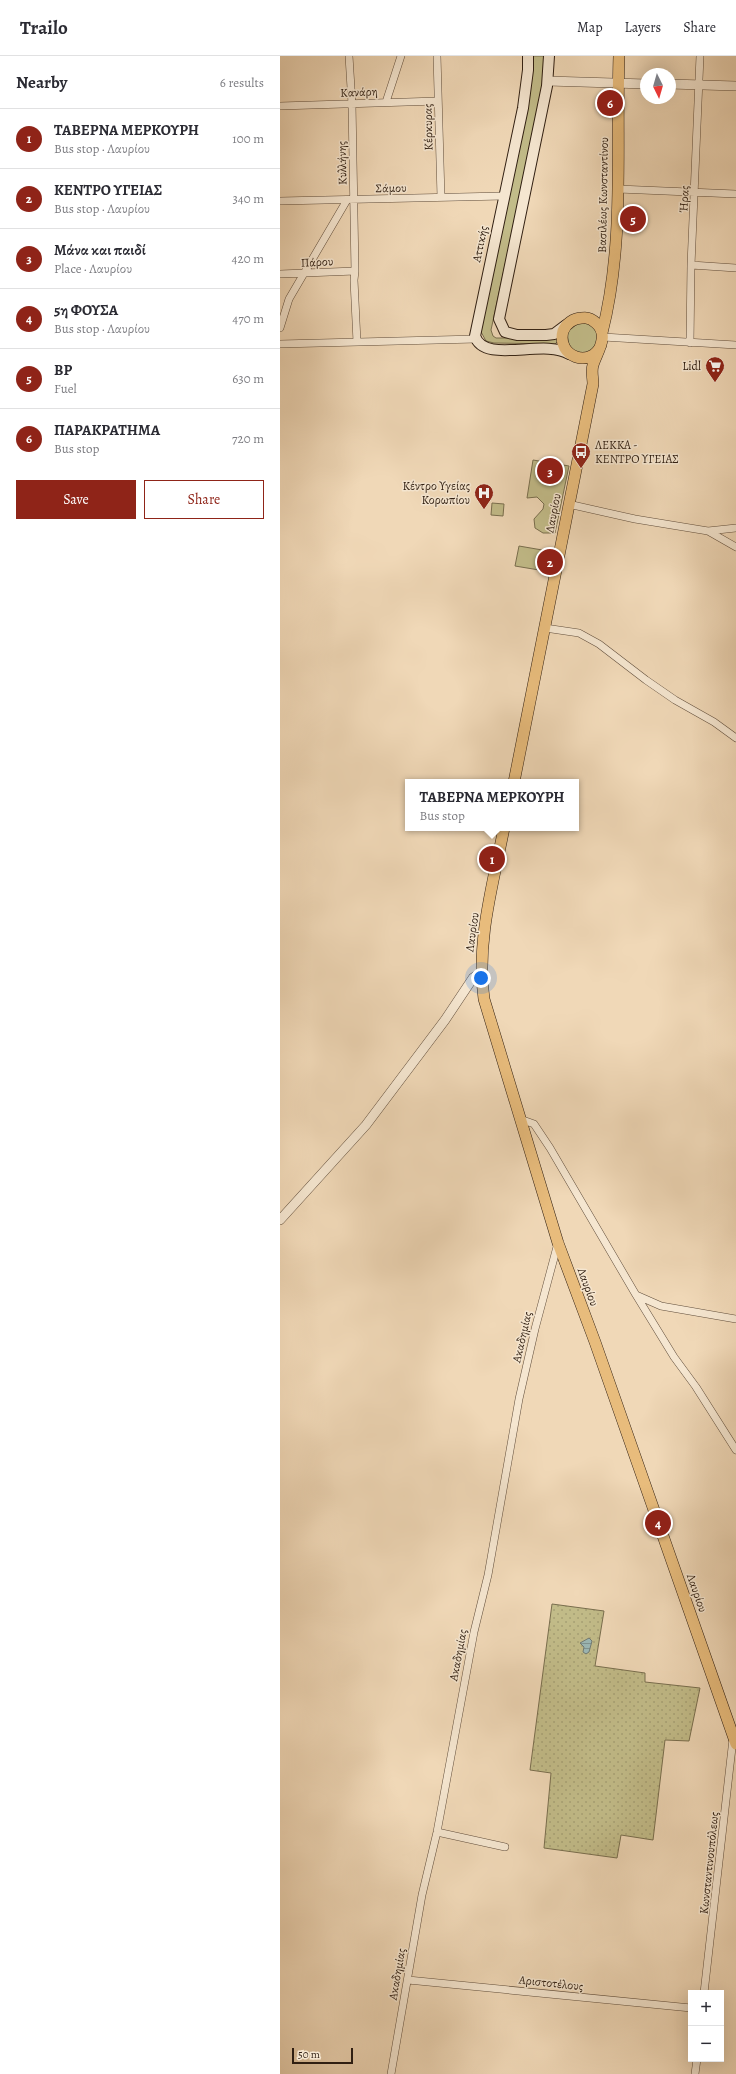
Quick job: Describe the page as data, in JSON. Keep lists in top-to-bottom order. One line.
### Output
{"streets":{"main road":["Βασιλέως Κωνσταντίνου","Αττικής","Λαυρίου"],"street":["Κανάρη","Κέρκυρας","Κυλλήνης","Σάμου","Ήρας","Πάρου","Ακαδημίας","Κωνσταντινουπόλεως","Αριστοτέλους"]},"crossings":[["Κανάρη","Κέρκυρας"],["Κανάρη","Κυλλήνης"],["Κέρκυρας","Σάμου"],["Κυλλήνης","Σάμου"],["Κυλλήνης","Πάρου"],["Σάμου","Αττικής"],["Βασιλέως Κωνσταντίνου","Λαυρίου"],["Λαυρίου","Ακαδημίας"],["Λαυρίου","Κωνσταντινουπόλεως"],["Ακαδημίας","Αριστοτέλους"]],"places":{"supermarket":["Lidl"],"bus stop":["ΛΕΚΚΑ - ΚΕΝΤΡΟ ΥΓΕΙΑΣ"],"hospital":["Κέντρο Υγείας Κορωπίου"]},"scale_bar":"50 m","north":"bottom","page":{"header":"Trailo","nav":["Map","Layers","Share"],"heading":["Nearby","6 results"],"pins":["6","5","3","2","1","4"],"list":[{"mark":"1","name":"ΤΑΒΕΡΝΑ ΜΕΡΚΟΥΡΗ","note":"Bus stop · Λαυρίου","value":"100 m"},{"mark":"2","name":"ΚΕΝΤΡΟ ΥΓΕΙΑΣ","note":"Bus stop · Λαυρίου","value":"340 m"},{"mark":"3","name":"Μάνα και παιδί","note":"Place · Λαυρίου","value":"420 m"},{"mark":"4","name":"5η ΦΟΥΣΑ","note":"Bus stop · Λαυρίου","value":"470 m"},{"mark":"5","name":"BP","note":"Fuel","value":"630 m"},{"mark":"6","name":"ΠΑΡΑΚΡΑΤΗΜΑ","note":"Bus stop","value":"720 m"}],"buttons":["Save","Share"],"popup":["ΤΑΒΕΡΝΑ ΜΕΡΚΟΥΡΗ","Bus stop"],"map_buttons":["+","−"],"scale":"50 m"}}
